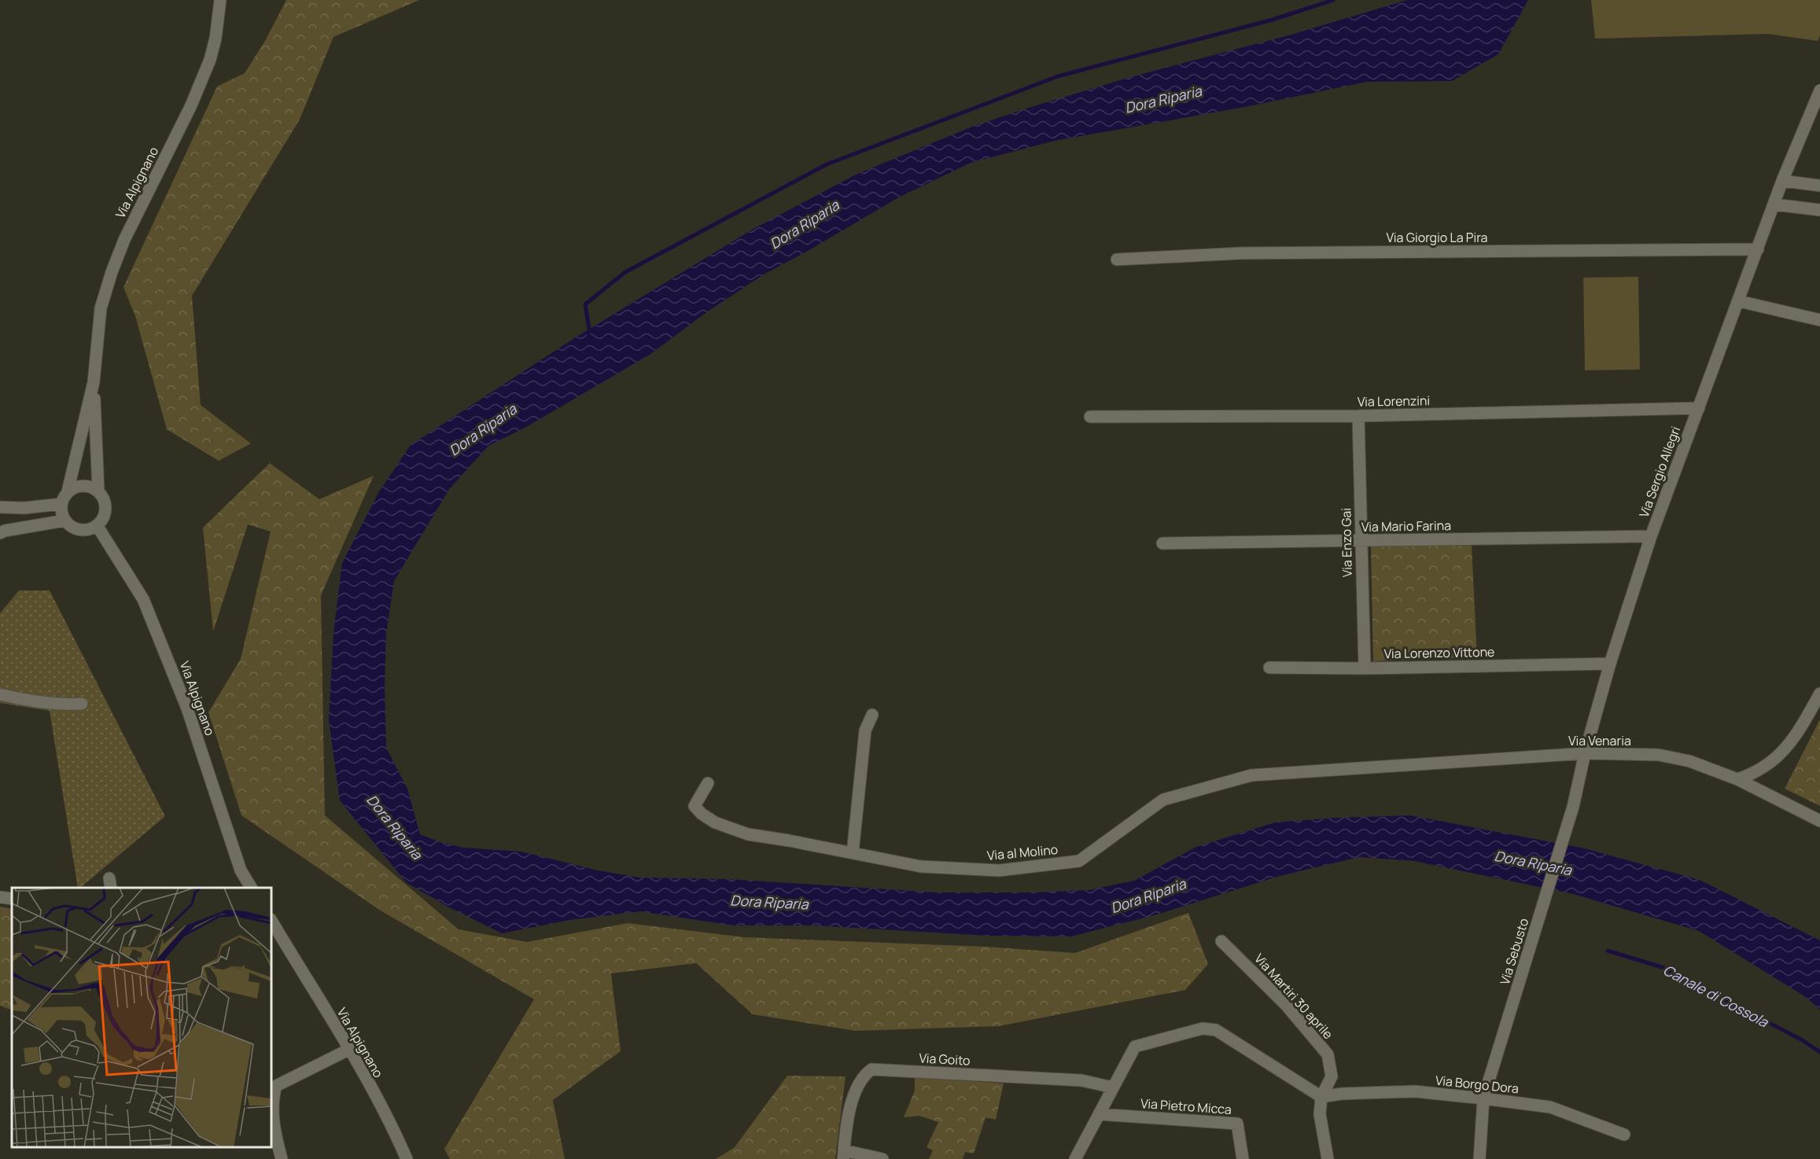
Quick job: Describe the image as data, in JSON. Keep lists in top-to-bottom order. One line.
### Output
{"streets":{"street":["Via Alpignano","Via Giorgio La Pira","Via Lorenzini","Via Sergio Allegri","Via Mario Farina","Via Enzo Gai","Via Lorenzo Vittone","Via Venaria","Via al Molino","Via Sebusto","Via Martiri 30 aprile","Via Goito","Via Borgo Dora","Via Pietro Micca"]},"crossings":[["Via Giorgio La Pira","Via Sergio Allegri"],["Via Lorenzini","Via Sergio Allegri"],["Via Lorenzini","Via Enzo Gai"],["Via Sergio Allegri","Via Mario Farina"],["Via Sergio Allegri","Via Lorenzo Vittone"],["Via Sergio Allegri","Via Venaria"],["Via Sergio Allegri","Via Sebusto"],["Via Mario Farina","Via Enzo Gai"],["Via Enzo Gai","Via Lorenzo Vittone"],["Via Venaria","Via al Molino"],["Via Venaria","Via Sebusto"],["Via Sebusto","Via Borgo Dora"],["Via Martiri 30 aprile","Via Borgo Dora"]],"water":["Dora Riparia","Canale di Cossola"]}
